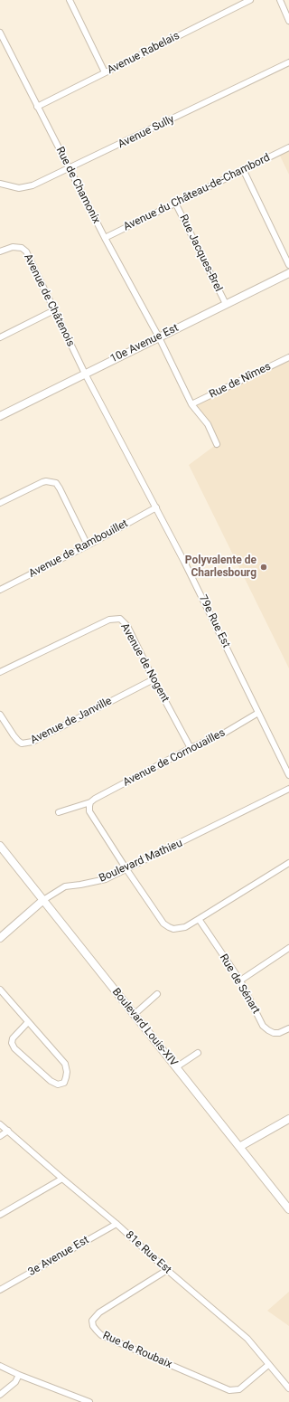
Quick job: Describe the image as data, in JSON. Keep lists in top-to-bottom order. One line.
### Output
{"streets":{"main road":["10e Avenue Est","Boulevard Mathieu","Boulevard Louis-XIV"],"street":["Avenue Rabelais","Avenue Sully","Rue de Chamonix","Avenue du Château-de-Chambord","Rue Jacques-Brel","Avenue de Châtenois","Rue de Nîmes","Avenue de Rambouillet","79e Rue Est","Avenue de Nogent","Avenue de Janville","Avenue de Cornouailles","Rue de Sénart","81e Rue Est","3e Avenue Est","Rue de Roubaix"]},"crossings":[["Avenue Rabelais","Rue de Chamonix"],["Avenue Sully","Rue de Chamonix"],["Rue de Chamonix","Avenue du Château-de-Chambord"],["Rue de Chamonix","10e Avenue Est"],["Avenue du Château-de-Chambord","Rue Jacques-Brel"],["Rue Jacques-Brel","10e Avenue Est"],["Avenue de Châtenois","10e Avenue Est"],["Avenue de Châtenois","79e Rue Est"],["10e Avenue Est","79e Rue Est"],["Avenue de Rambouillet","79e Rue Est"],["79e Rue Est","Avenue de Cornouailles"],["Avenue de Nogent","Avenue de Janville"],["Avenue de Nogent","Avenue de Cornouailles"],["Boulevard Mathieu","Boulevard Louis-XIV"],["81e Rue Est","3e Avenue Est"],["81e Rue Est","Rue de Roubaix"]],"places":["Polyvalente de Charlesbourg"]}
